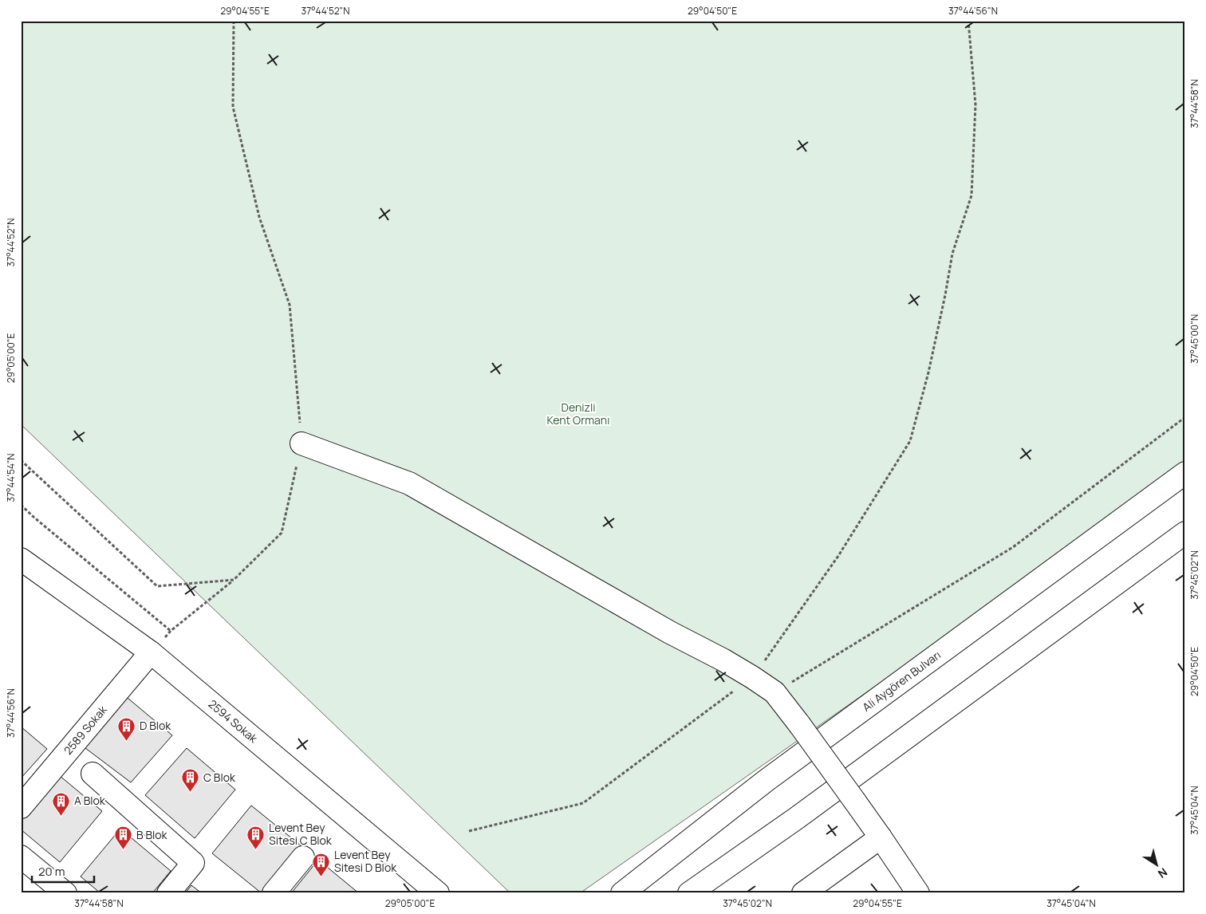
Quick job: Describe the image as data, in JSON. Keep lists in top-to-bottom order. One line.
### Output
{"streets":{"street":["Ali Aygören Bulvarı","2594 Sokak","2589 Sokak"]},"crossings":[["2594 Sokak","2589 Sokak"]],"parks":["Denizli Kent Ormanı"],"places":{"building":["D Blok","C Blok","A Blok","Levent Bey Sitesi C Blok","B Blok","Levent Bey Sitesi D Blok"]},"scale_bar":"20 m","north":"bottom right","coordinates":["29°04'55\"E","37°44'52\"N","29°04'50\"E","37°44'56\"N","37°44'58\"N","37°45'00\"N","29°05'00\"E","37°44'54\"N","37°45'02\"N","37°45'04\"N"]}
